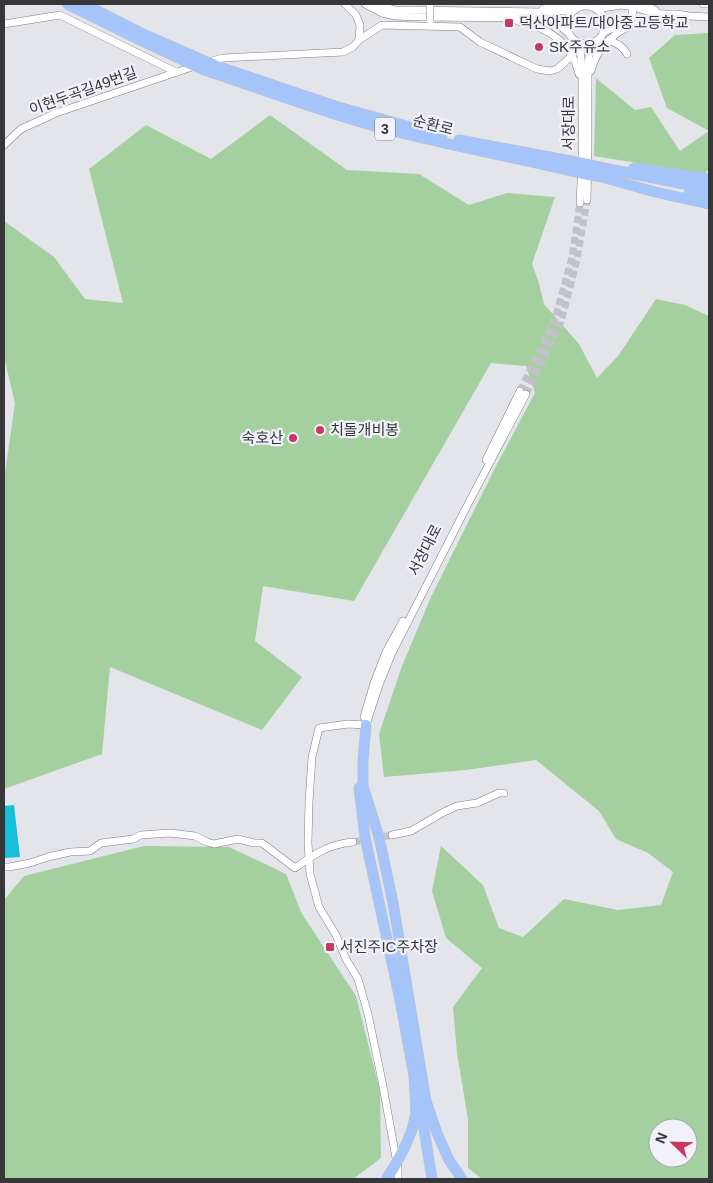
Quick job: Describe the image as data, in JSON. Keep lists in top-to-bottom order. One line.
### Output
{"streets":{"highway":["순환로","3"],"street":["이현두곡길49번길","서장대로"]},"crossings":[["순환로","3"]],"places":{"transit":["덕산아파트/대아중고등학교","서진주IC주차장"],"other":["SK주유소","치돌개비봉","숙호산"]},"north":"top left"}
